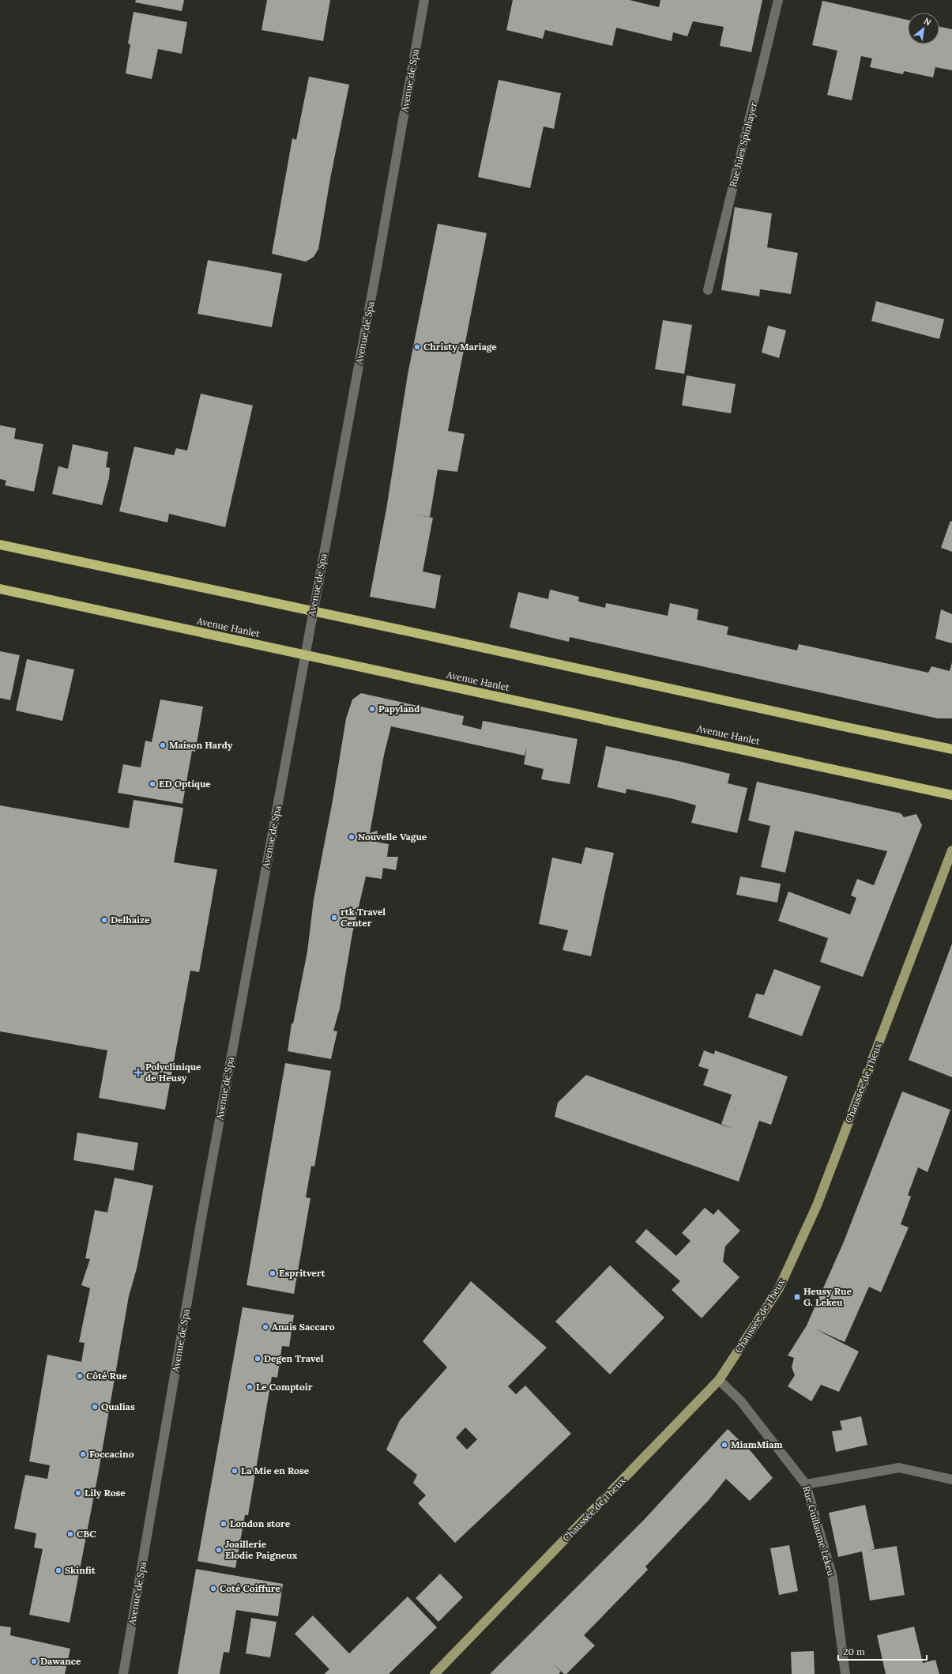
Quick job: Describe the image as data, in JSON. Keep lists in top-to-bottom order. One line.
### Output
{"streets":{"highway":["Avenue Hanlet"],"main road":["Chaussée de Theux"],"street":["Avenue de Spa","Rue Jules Spinhayer","Rue Guillaume Lekeu"]},"crossings":[["Avenue de Spa","Avenue Hanlet"],["Chaussée de Theux","Rue Guillaume Lekeu"]],"places":{"other":["Christy Mariage","Papyland","Maison Hardy","ED Optique","Nouvelle Vague","rtk Travel Center","Delhaize","Espritvert","Anais Saccaro","Degen Travel","Côté Rue","Le Comptoir","Qualias","MiamMiam","Foccacino","La Mie en Rose","Lily Rose","London store","CBC","Joaillerie Elodie Paigneux","Skinfit","Coté Coiffure","Dawance"],"health":["Polyclinique de Heusy"],"transit":["Heusy Rue G. Lekeu"]},"scale_bar":"20 m","north":"top right"}
